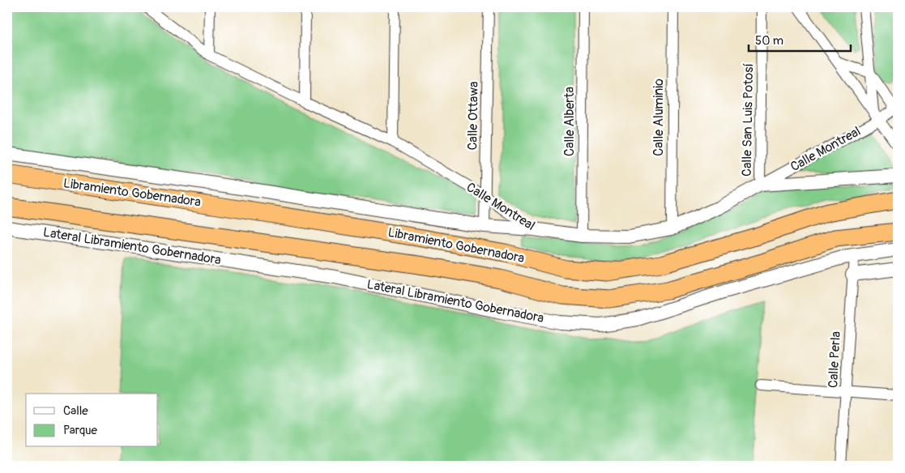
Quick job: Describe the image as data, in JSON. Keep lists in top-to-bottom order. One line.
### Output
{"streets":{"highway":["Libramiento Gobernadora"],"street":["Calle Ottawa","Calle Aluminio","Calle San Luis Potosí","Calle Alberta","Calle Montreal","Lateral Libramiento Gobernadora","Calle Perla"]},"crossings":[["Calle Ottawa","Calle Montreal"],["Calle Aluminio","Calle Montreal"],["Calle San Luis Potosí","Calle Montreal"],["Calle Alberta","Calle Montreal"],["Lateral Libramiento Gobernadora","Calle Perla"]],"legend":["Calle","Parque"],"scale_bar":"50 m"}
